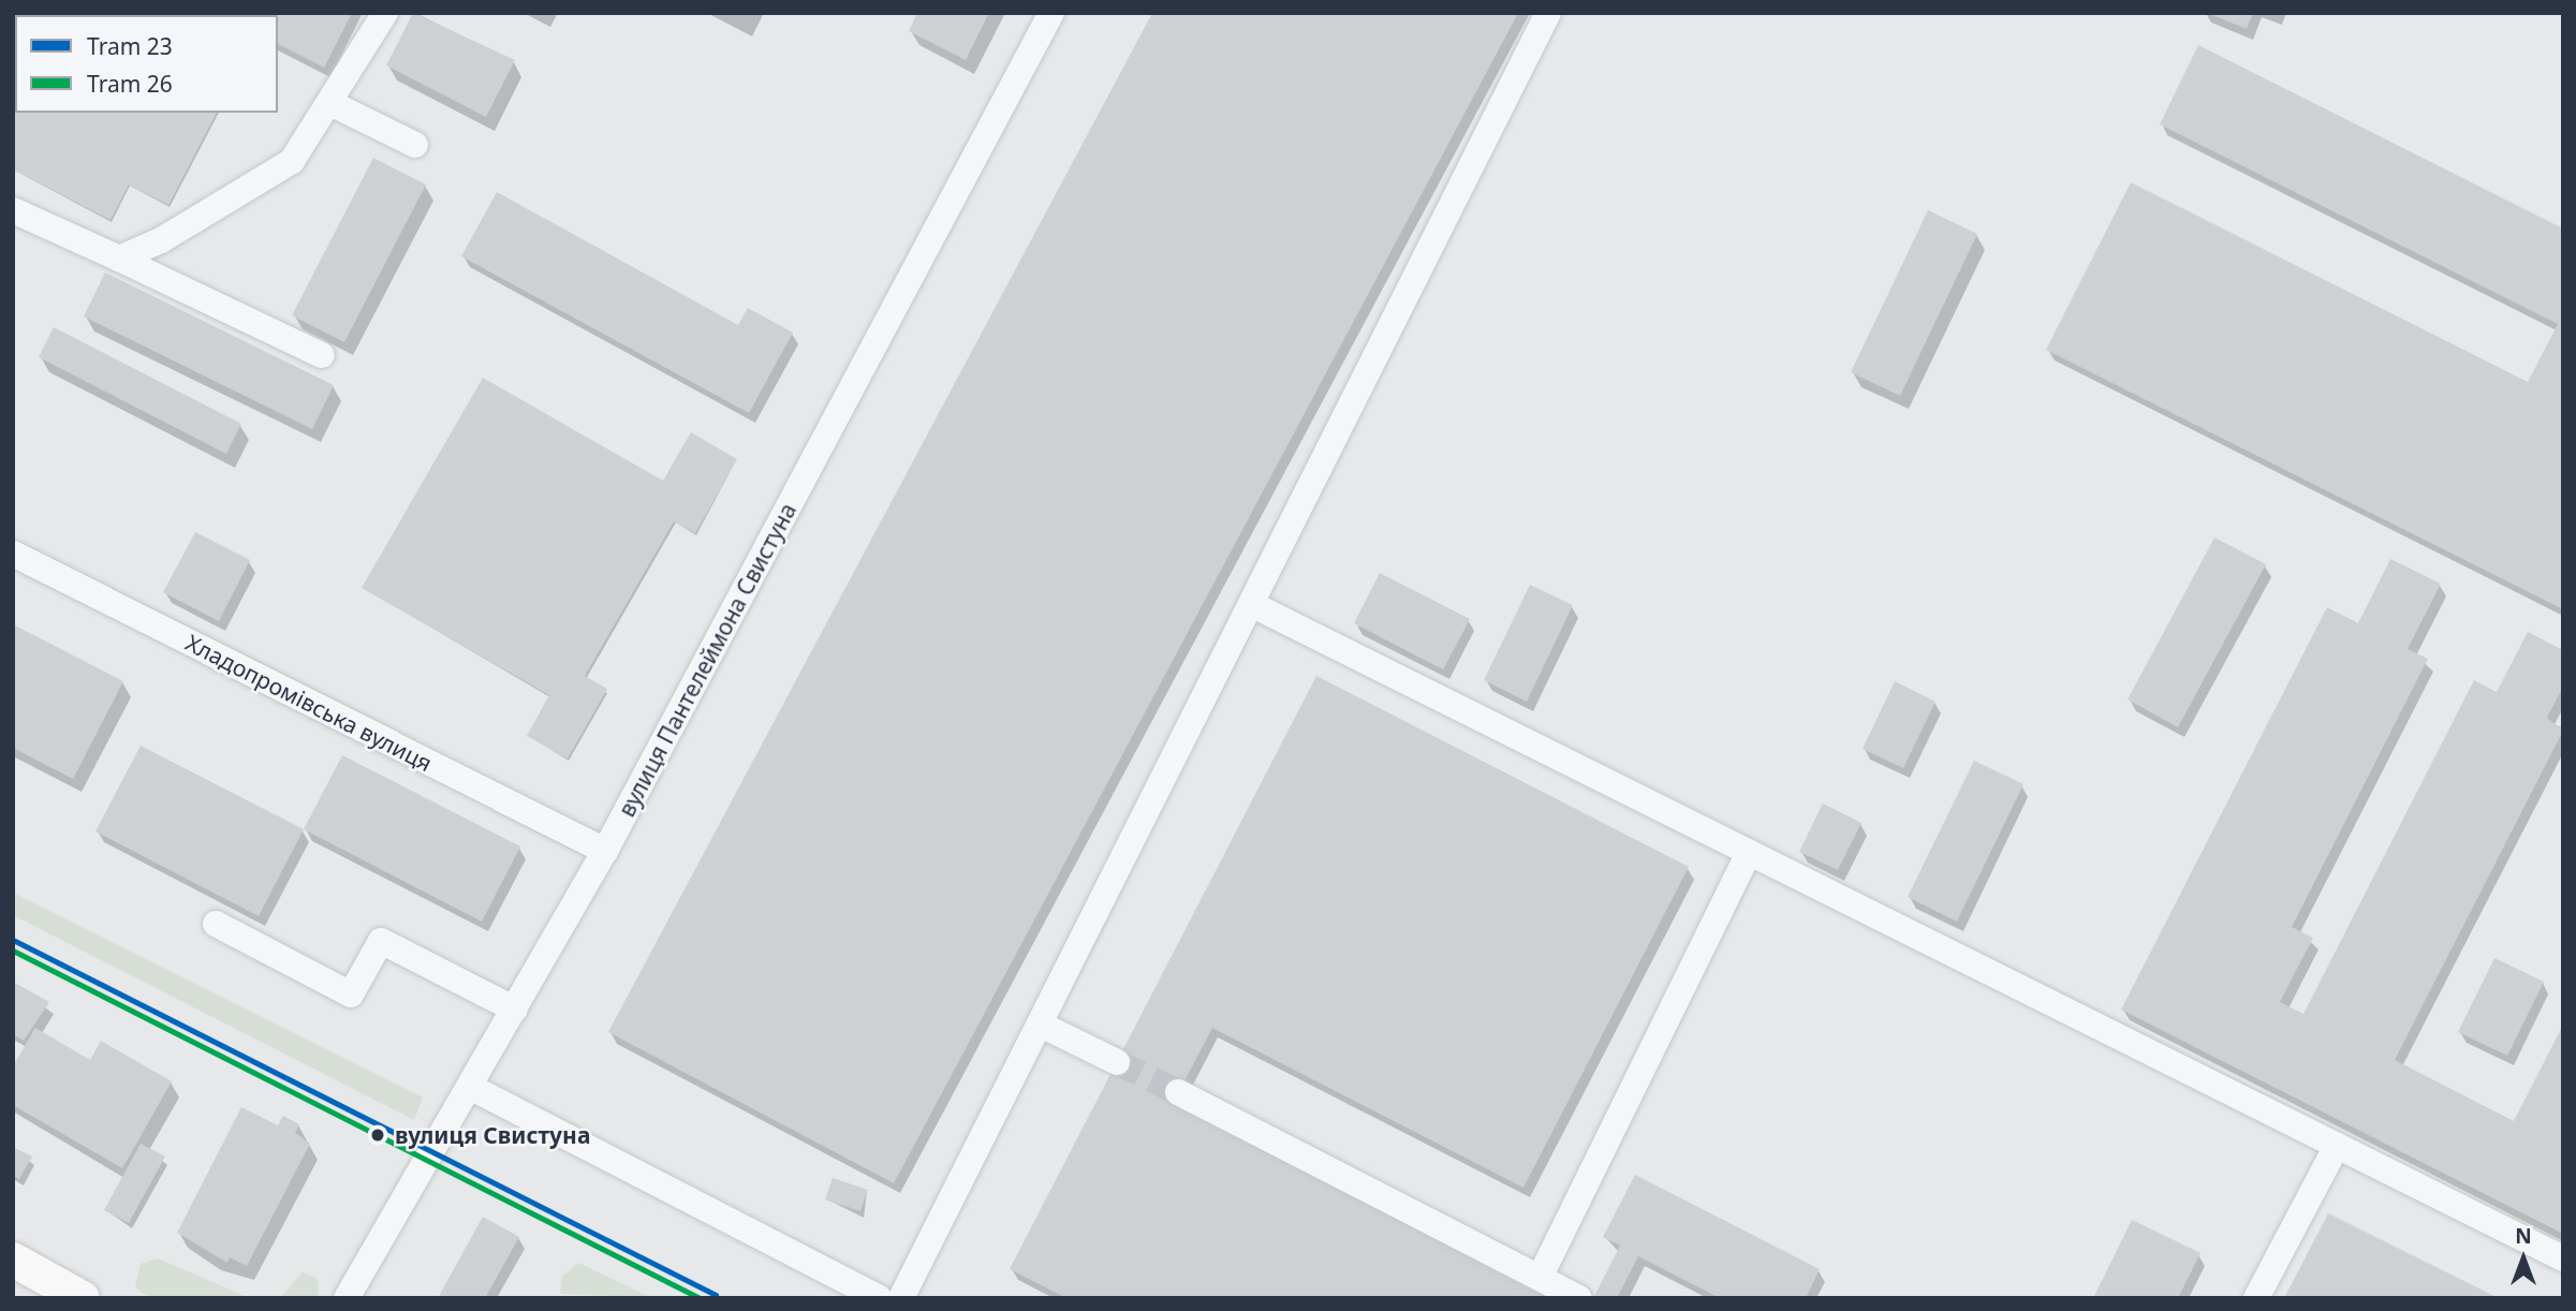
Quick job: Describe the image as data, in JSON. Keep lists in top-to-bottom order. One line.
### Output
{"streets":{"street":["вулиця Пантелеймона Свистуна","Хладопромівська вулиця"]},"crossings":[["вулиця Пантелеймона Свистуна","Хладопромівська вулиця"]],"places":["вулиця Свистуна"],"lines":["tram line 23","tram line 26"],"legend":["Tram 23","Tram 26"],"north":"top"}
